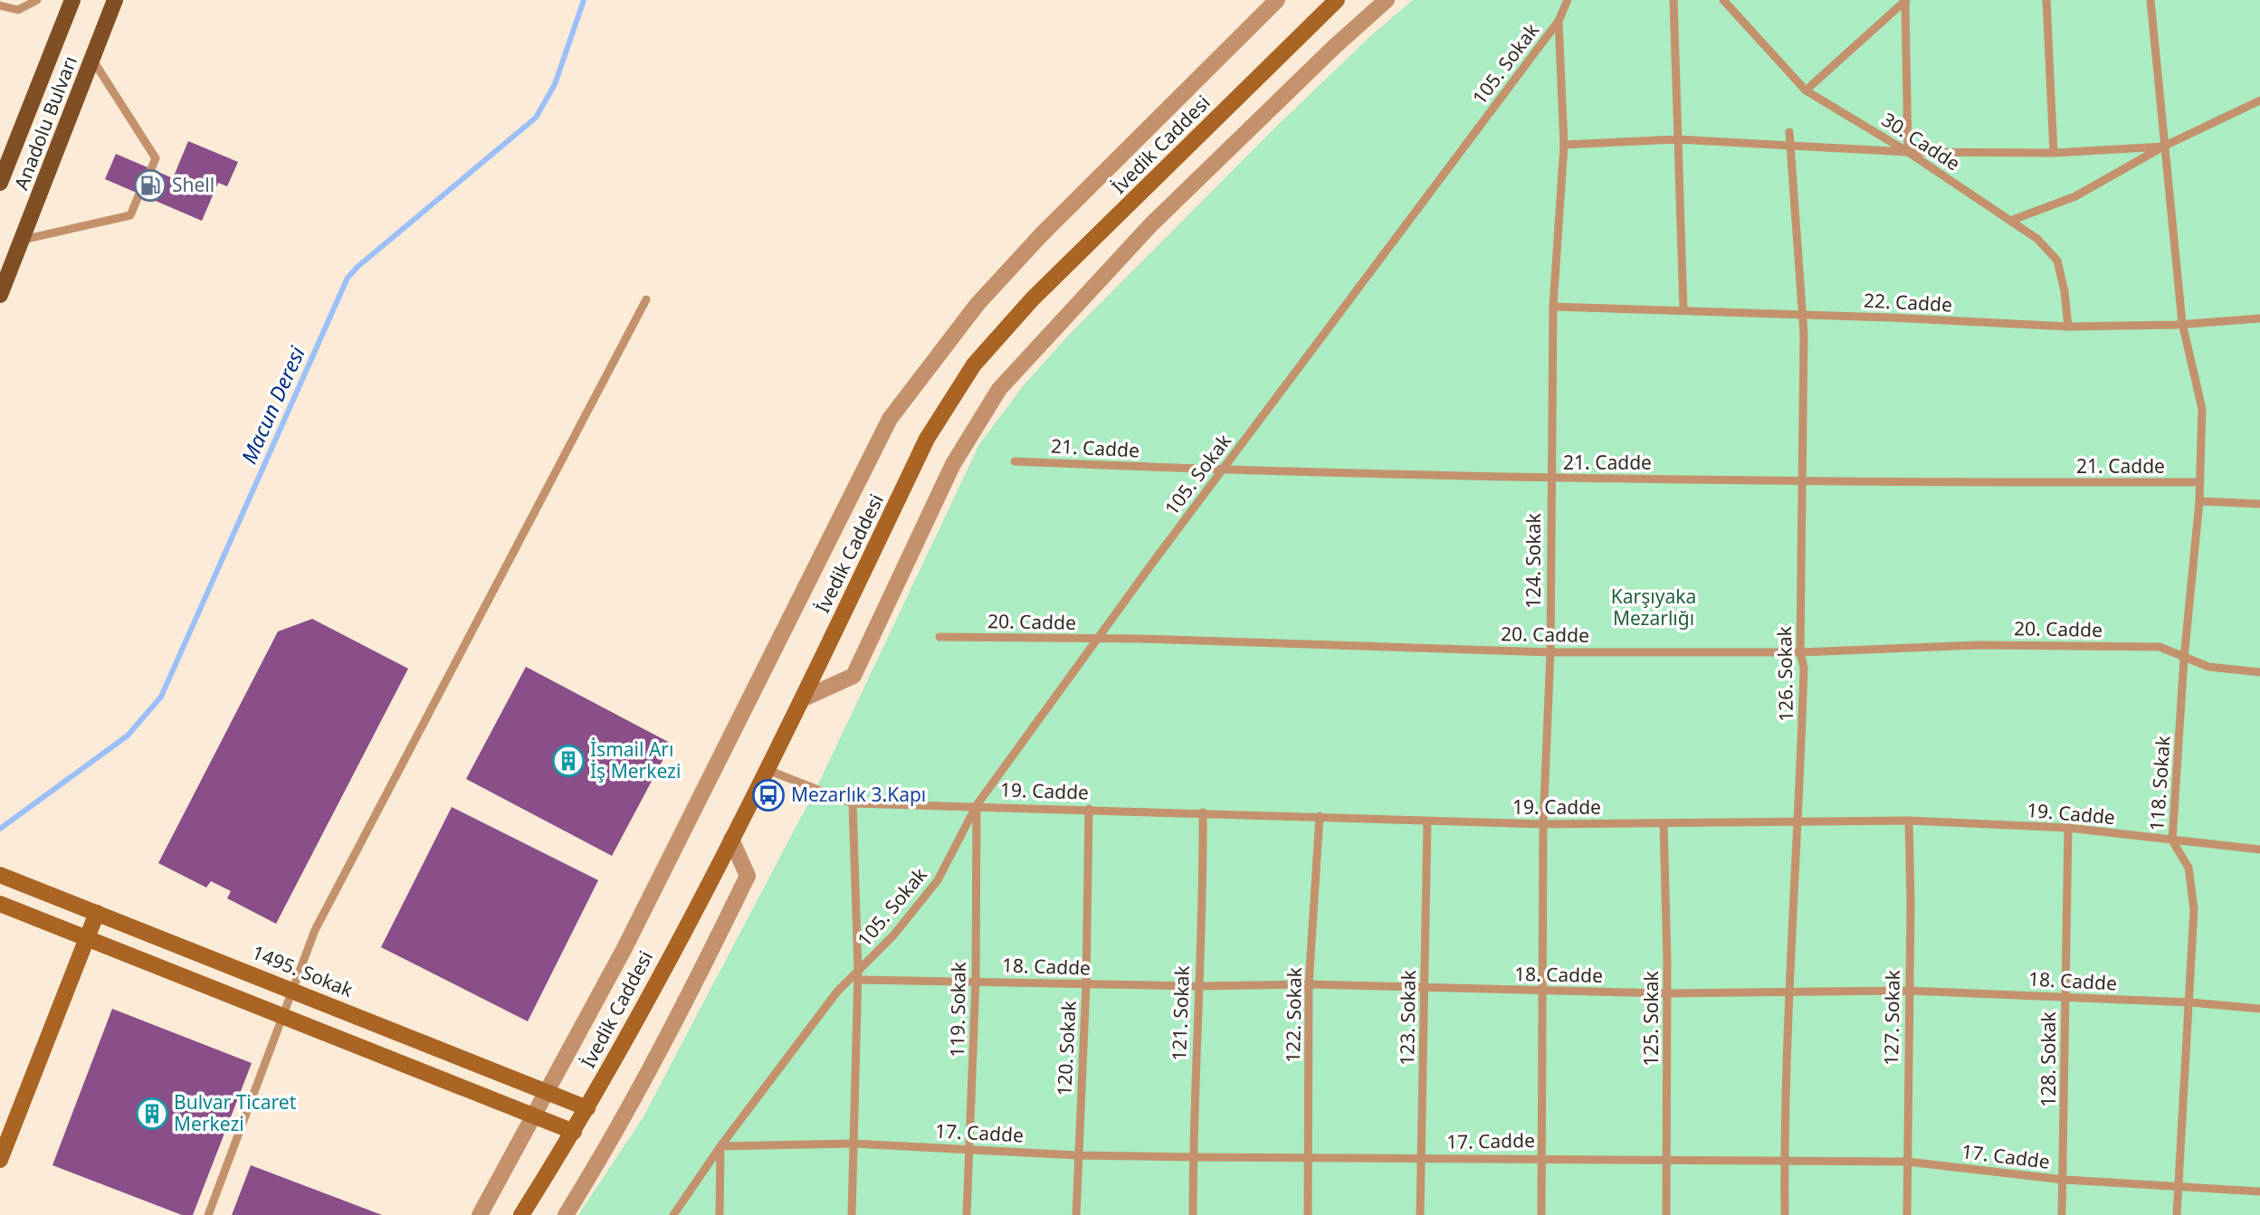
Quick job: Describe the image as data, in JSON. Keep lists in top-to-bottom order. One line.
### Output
{"streets":{"main road":["Anadolu Bulvarı","İvedik Caddesi","1495. Sokak"],"lane":["105. Sokak","30. Cadde","22. Cadde","21. Cadde","124. Sokak","20. Cadde","126. Sokak","118. Sokak","19. Cadde","18. Cadde","119. Sokak","121. Sokak","122. Sokak","123. Sokak","127. Sokak","125. Sokak","120. Sokak","128. Sokak","17. Cadde"]},"crossings":[["105. Sokak","21. Cadde"],["105. Sokak","124. Sokak"],["105. Sokak","20. Cadde"],["105. Sokak","19. Cadde"],["105. Sokak","119. Sokak"],["105. Sokak","17. Cadde"],["30. Cadde","22. Cadde"],["İvedik Caddesi","1495. Sokak"],["22. Cadde","124. Sokak"],["22. Cadde","126. Sokak"],["22. Cadde","118. Sokak"],["21. Cadde","124. Sokak"],["21. Cadde","126. Sokak"],["21. Cadde","118. Sokak"],["124. Sokak","20. Cadde"],["124. Sokak","19. Cadde"],["124. Sokak","18. Cadde"],["124. Sokak","17. Cadde"],["20. Cadde","126. Sokak"],["20. Cadde","118. Sokak"],["126. Sokak","19. Cadde"],["126. Sokak","18. Cadde"],["126. Sokak","17. Cadde"],["118. Sokak","19. Cadde"],["118. Sokak","18. Cadde"],["118. Sokak","17. Cadde"],["19. Cadde","119. Sokak"],["19. Cadde","121. Sokak"],["19. Cadde","122. Sokak"],["19. Cadde","123. Sokak"],["19. Cadde","127. Sokak"],["19. Cadde","125. Sokak"],["19. Cadde","120. Sokak"],["19. Cadde","128. Sokak"],["18. Cadde","119. Sokak"],["18. Cadde","121. Sokak"],["18. Cadde","122. Sokak"],["18. Cadde","123. Sokak"],["18. Cadde","127. Sokak"],["18. Cadde","125. Sokak"],["18. Cadde","120. Sokak"],["18. Cadde","128. Sokak"],["119. Sokak","17. Cadde"],["121. Sokak","17. Cadde"],["122. Sokak","17. Cadde"],["123. Sokak","17. Cadde"],["127. Sokak","17. Cadde"],["125. Sokak","17. Cadde"],["120. Sokak","17. Cadde"],["128. Sokak","17. Cadde"]],"water":["Macun Deresi"],"parks":["Karşıyaka Mezarlığı"],"places":{"fuel station":["Shell"],"building":["İsmail Arı İş Merkezi","Bulvar Ticaret Merkezi"],"bus stop":["Mezarlık 3.Kapı"]}}
